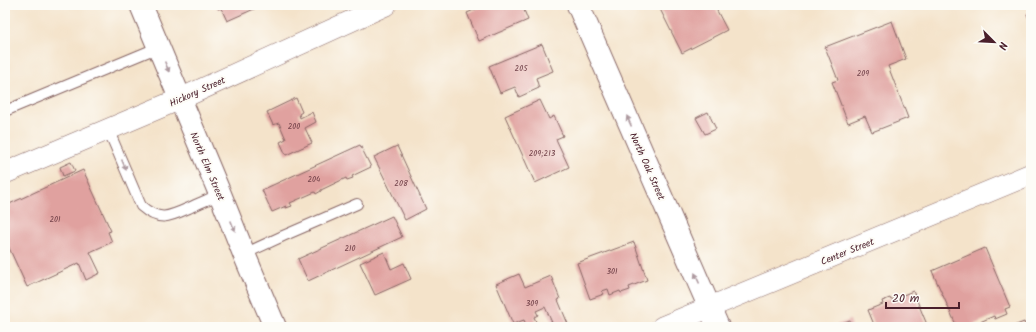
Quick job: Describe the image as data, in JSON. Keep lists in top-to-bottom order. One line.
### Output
{"streets":{"main road":["North Elm Street","North Oak Street"],"street":["Hickory Street","Center Street"]},"crossings":[["Hickory Street","North Elm Street"],["North Oak Street","Center Street"]],"one_way":["North Oak Street"],"house_numbers":["205","209","200","209;213","204","208","201","210","301","309"],"scale_bar":"20 m","north":"bottom right"}
